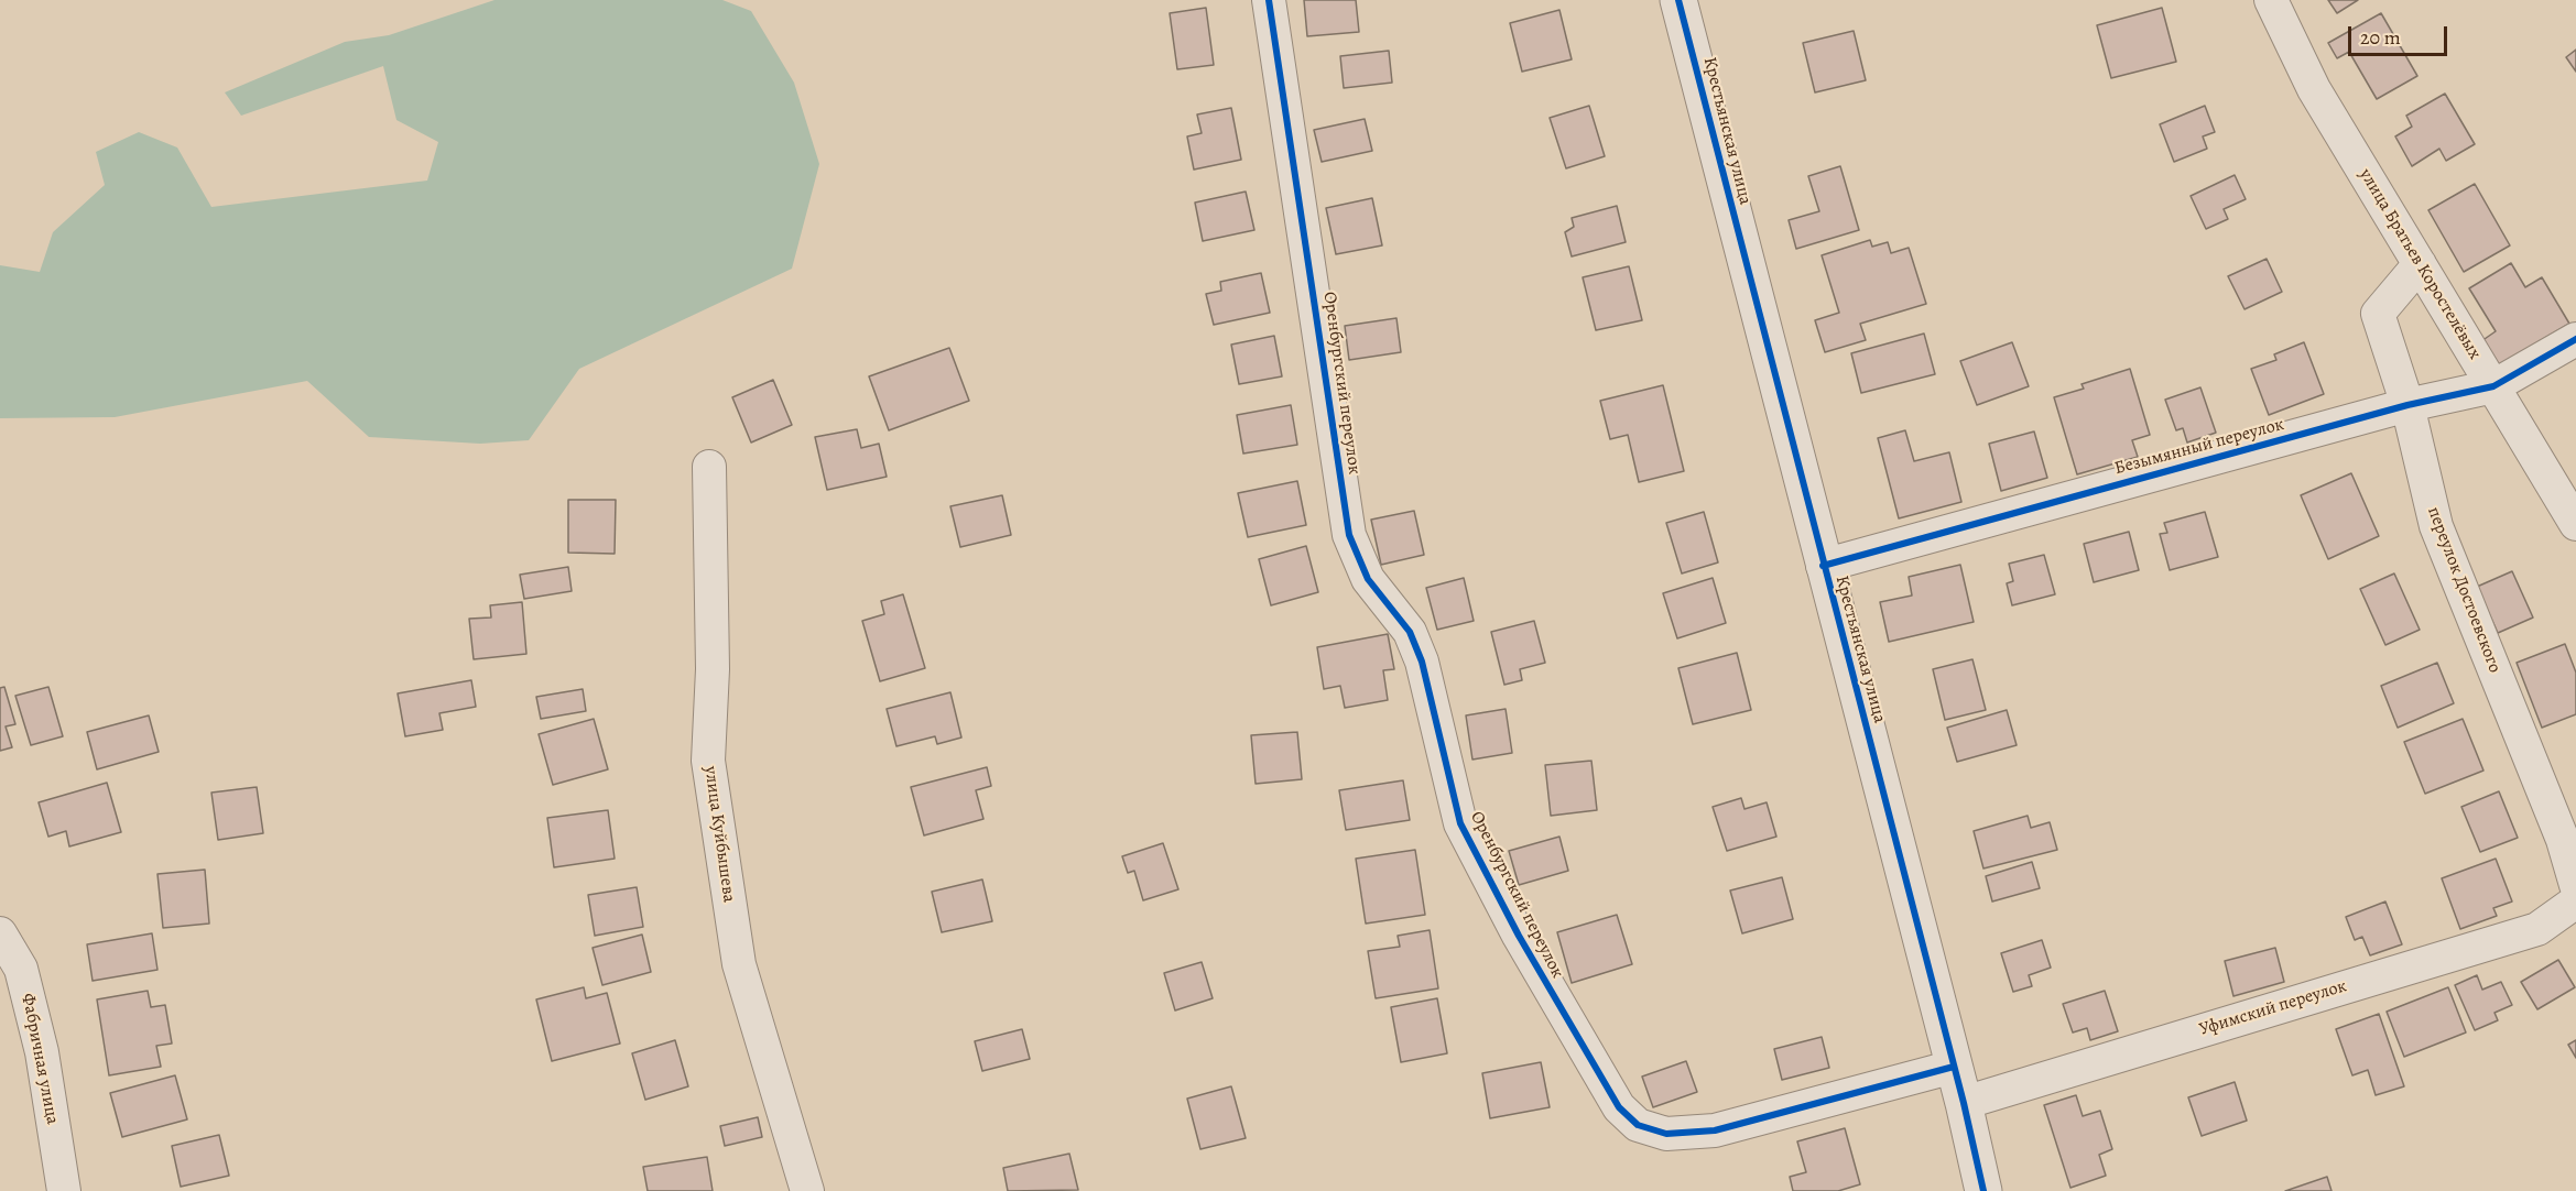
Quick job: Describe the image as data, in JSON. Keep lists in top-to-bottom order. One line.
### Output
{"streets":{"street":["Крестьянская улица","улица Братьев Коростелёвых","Оренбургский переулок","Безымянный переулок","переулок Достоевского","улица Куйбышева","Уфимский переулок","Фабричная улица"]},"crossings":[["Крестьянская улица","Оренбургский переулок"],["Крестьянская улица","Безымянный переулок"],["Крестьянская улица","Уфимский переулок"],["улица Братьев Коростелёвых","Безымянный переулок"],["улица Братьев Коростелёвых","переулок Достоевского"],["Безымянный переулок","переулок Достоевского"]],"scale_bar":"20 m"}
